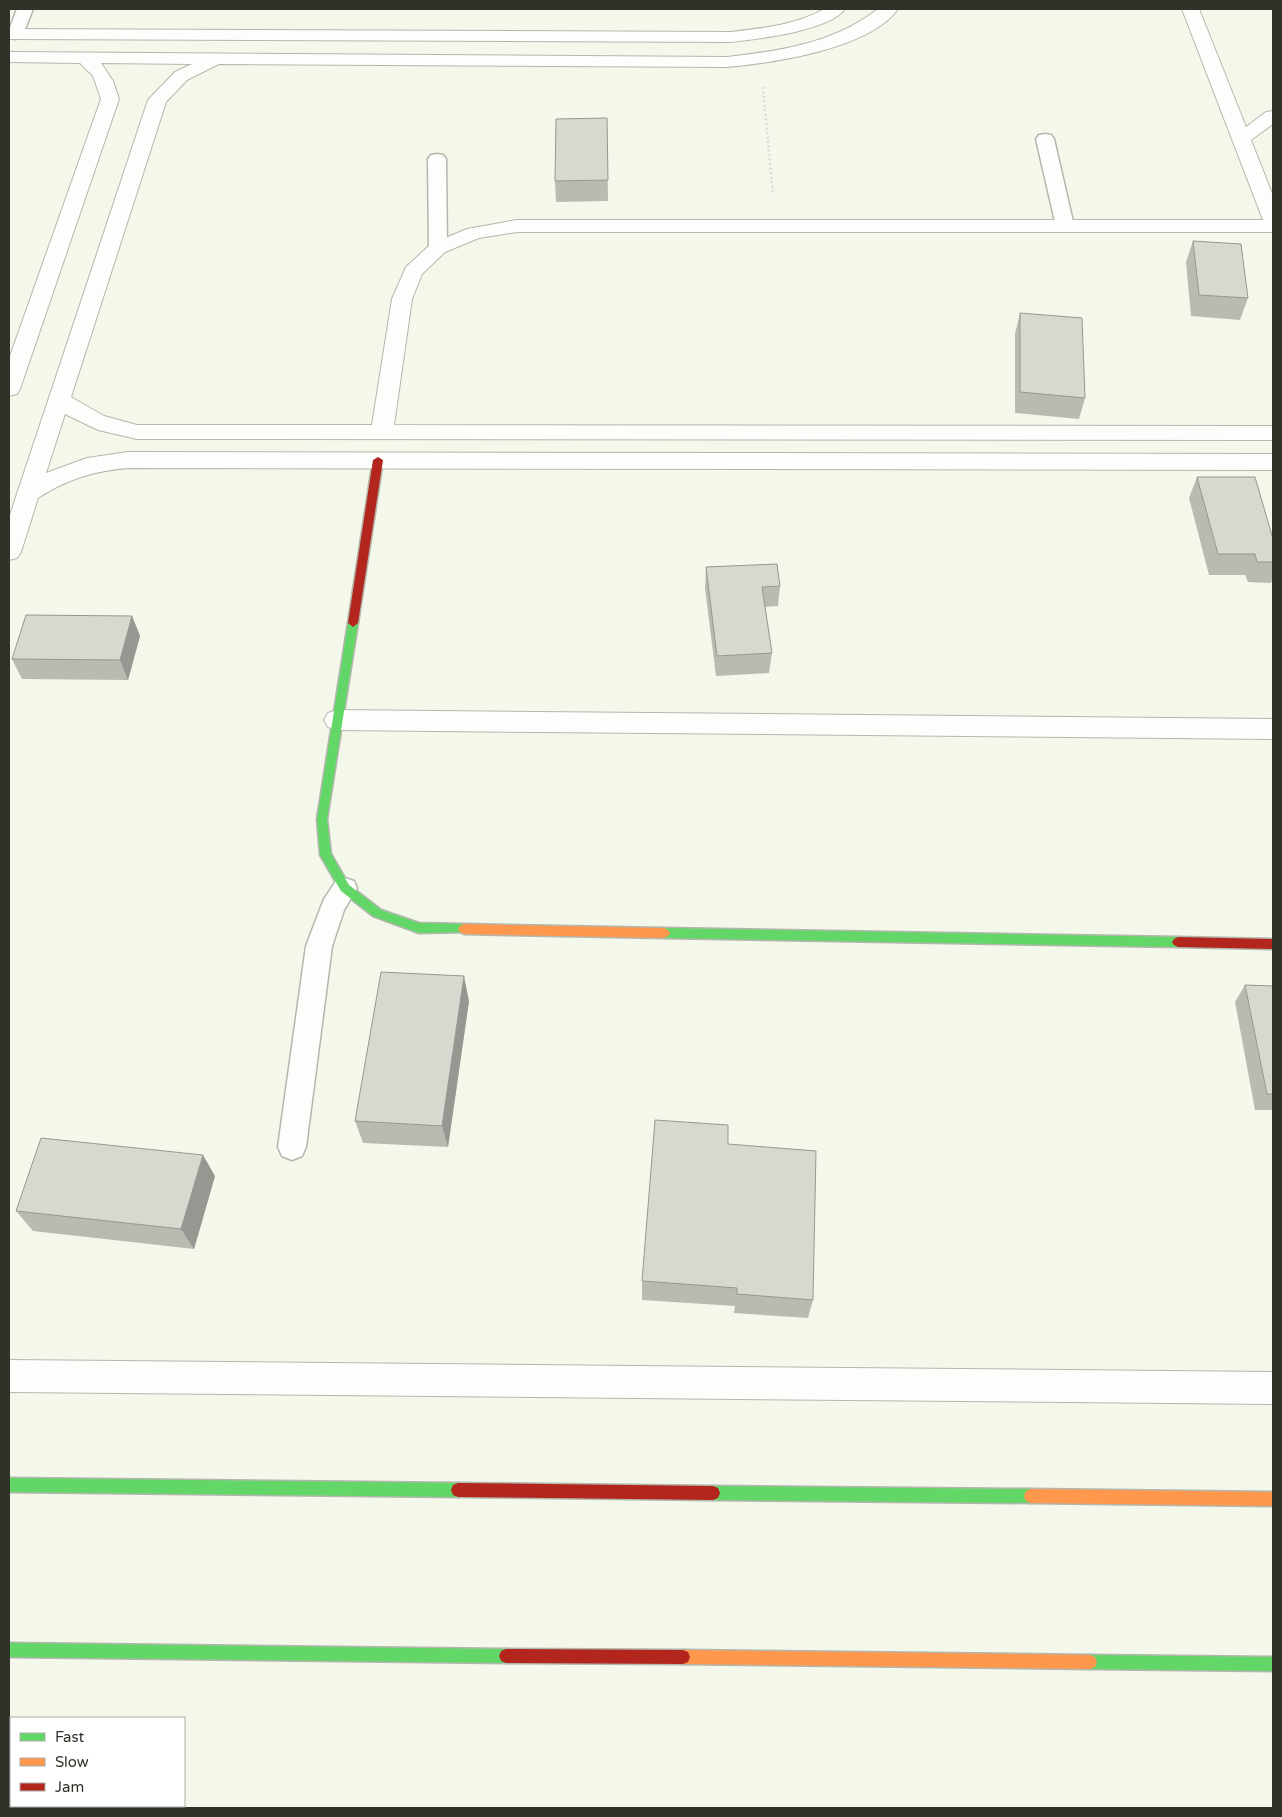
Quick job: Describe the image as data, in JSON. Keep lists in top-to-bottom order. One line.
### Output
{"legend":["Fast","Slow","Jam"]}
